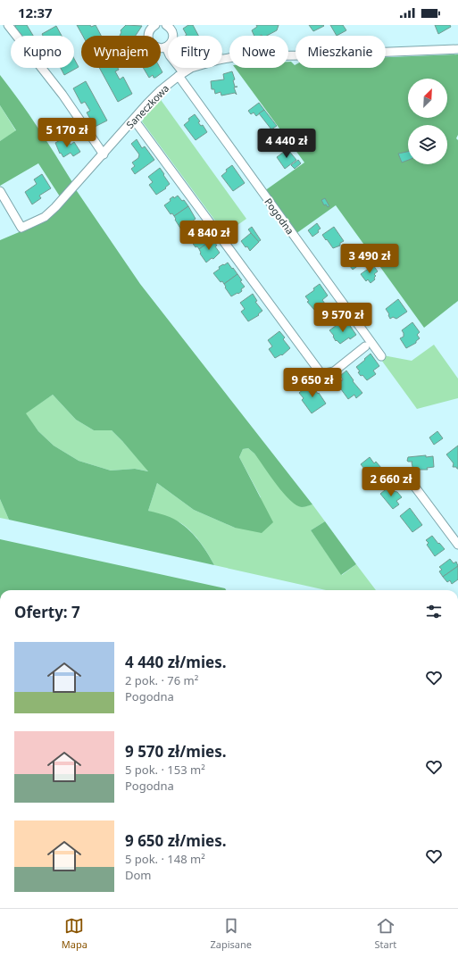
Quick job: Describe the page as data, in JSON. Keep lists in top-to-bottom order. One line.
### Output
{"streets":{"street":["Saneczkowa","Pogodna"]},"crossings":[["Saneczkowa","Pogodna"]],"north":"top right","page":{"status":"12:37","chip":["Kupno","Wynajem","Filtry","Nowe","Mieszkanie"],"price":["5 170 zł","4 440 zł","4 840 zł","3 490 zł","9 570 zł","9 650 zł","2 660 zł"],"heading":"Oferty: 7","list":[{"name":"4 440 zł/mies.","note":"2 pok. · 76 m² · Pogodna"},{"name":"9 570 zł/mies.","note":"5 pok. · 153 m² · Pogodna"},{"name":"9 650 zł/mies.","note":"5 pok. · 148 m² · Dom"}],"tabs":["Mapa","Zapisane","Start"]}}
